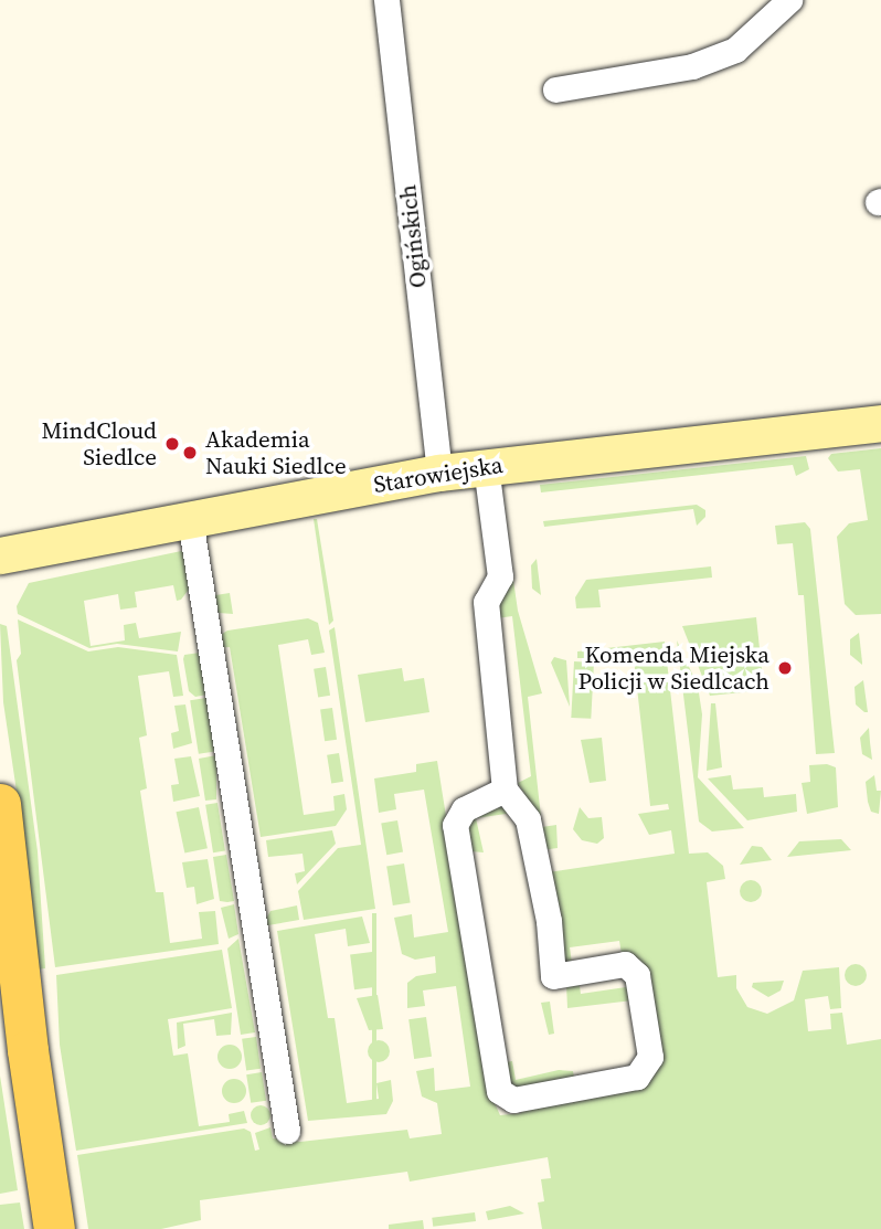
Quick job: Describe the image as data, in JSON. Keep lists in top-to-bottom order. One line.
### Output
{"streets":{"main road":["Starowiejska"],"street":["Ogińskich"]},"crossings":[["Ogińskich","Starowiejska"]],"places":["MindCloud Siedlce","Akademia Nauki Siedlce","Komenda Miejska Policji w Siedlcach"]}
